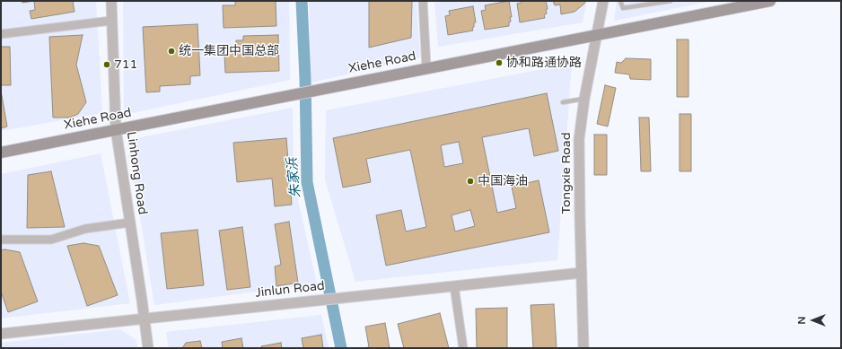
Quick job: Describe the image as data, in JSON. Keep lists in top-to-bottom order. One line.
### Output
{"streets":{"main road":["Xiehe Road"],"street":["Linhong Road","Tongxie Road","Jinlun Road"]},"crossings":[["Xiehe Road","Linhong Road"],["Xiehe Road","Tongxie Road"],["Linhong Road","Jinlun Road"],["Tongxie Road","Jinlun Road"]],"water":["朱家浜"],"places":["统一集团中国总部","协和路通协路","711","中国海油"],"north":"left"}
